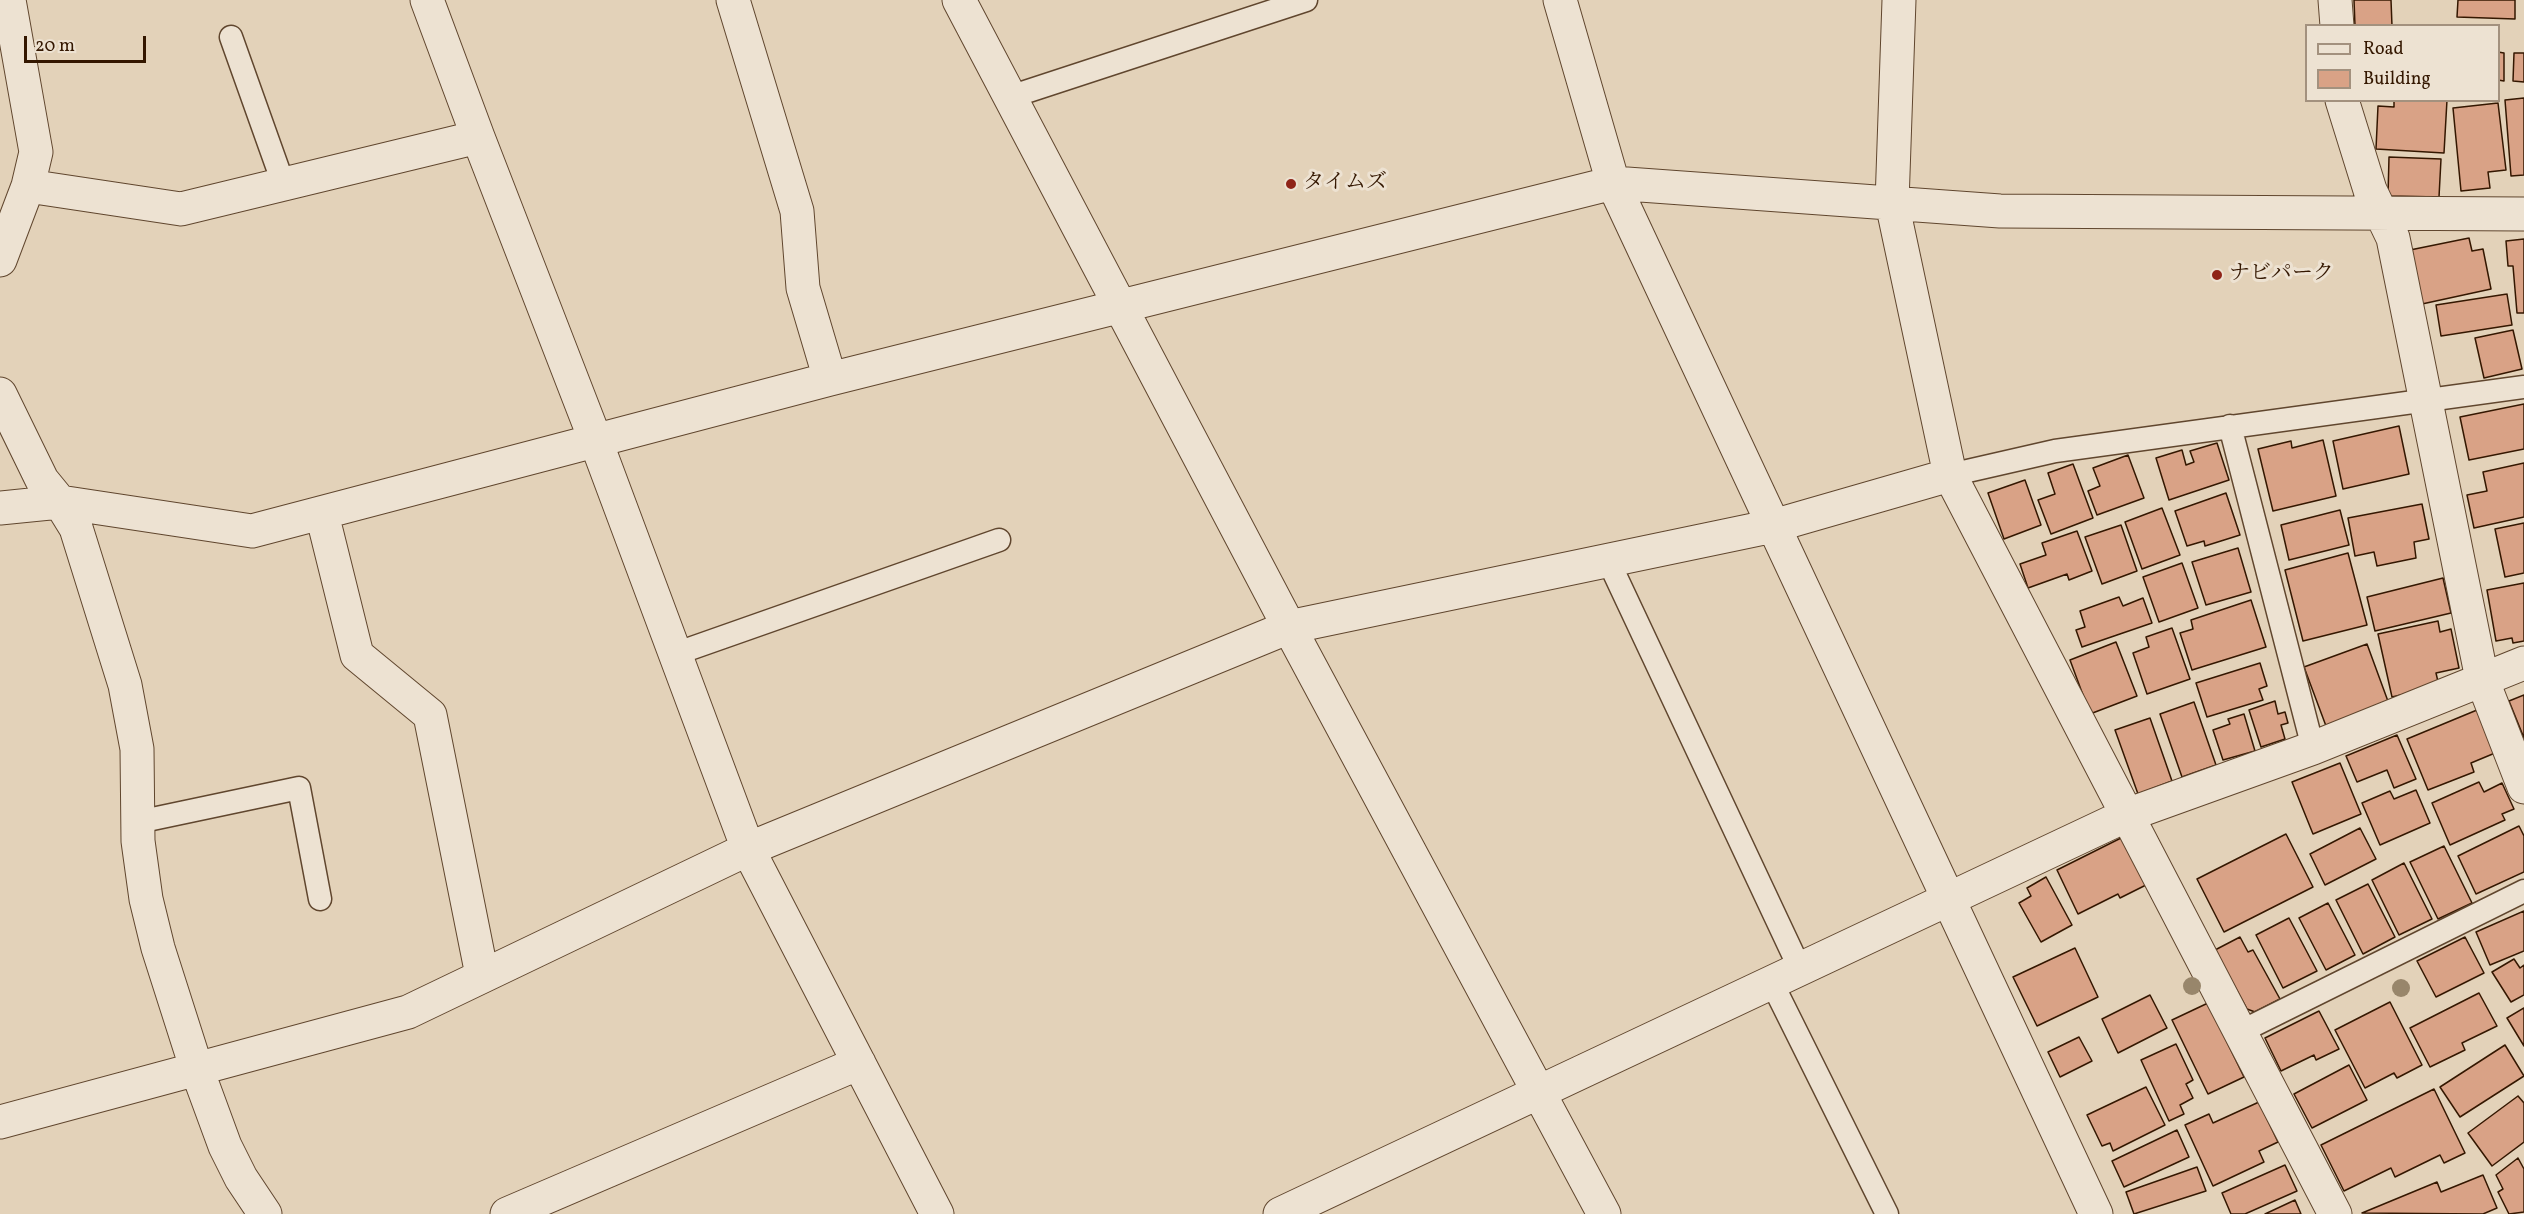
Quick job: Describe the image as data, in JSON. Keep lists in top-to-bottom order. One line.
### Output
{"places":["タイムズ","ナビパーク"],"legend":["Road","Building"],"scale_bar":"20 m"}
